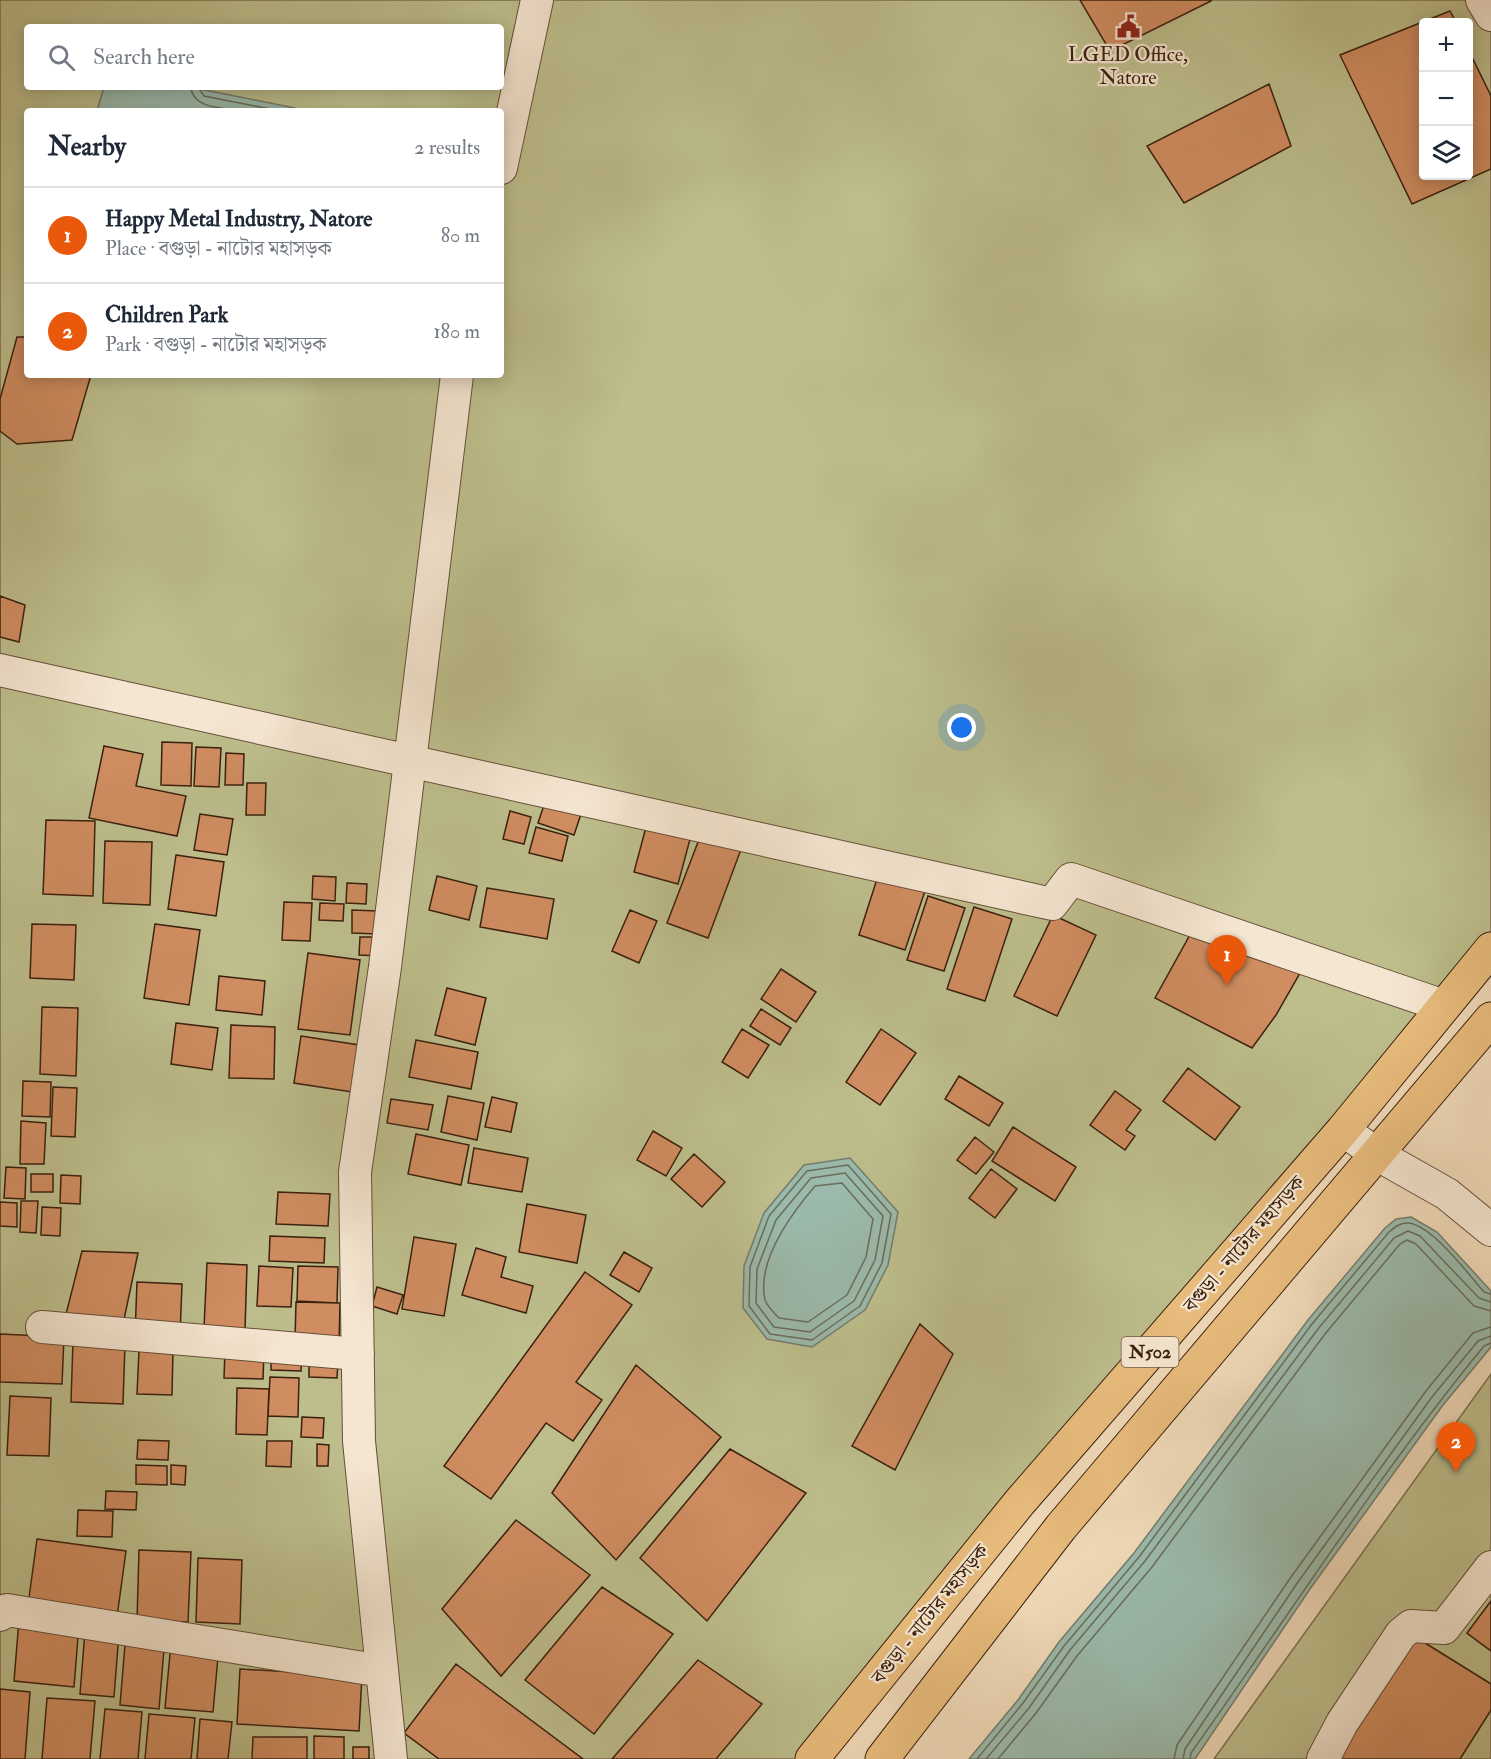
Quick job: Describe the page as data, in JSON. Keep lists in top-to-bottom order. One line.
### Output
{"streets":{"highway":["বগুড়া - নাটোর মহাসড়ক","N502"]},"places":{"public building":["LGED Office, Natore"]},"page":{"map_buttons":["+","−"],"search":"Search here","heading":["Nearby","2 results"],"list":[{"mark":"1","name":"Happy Metal Industry, Natore","note":"Place · বগুড়া - নাটোর মহাসড়ক","value":"80 m"},{"mark":"2","name":"Children Park","note":"Park · বগুড়া - নাটোর মহাসড়ক","value":"180 m"}],"pins":["1","2"]}}
